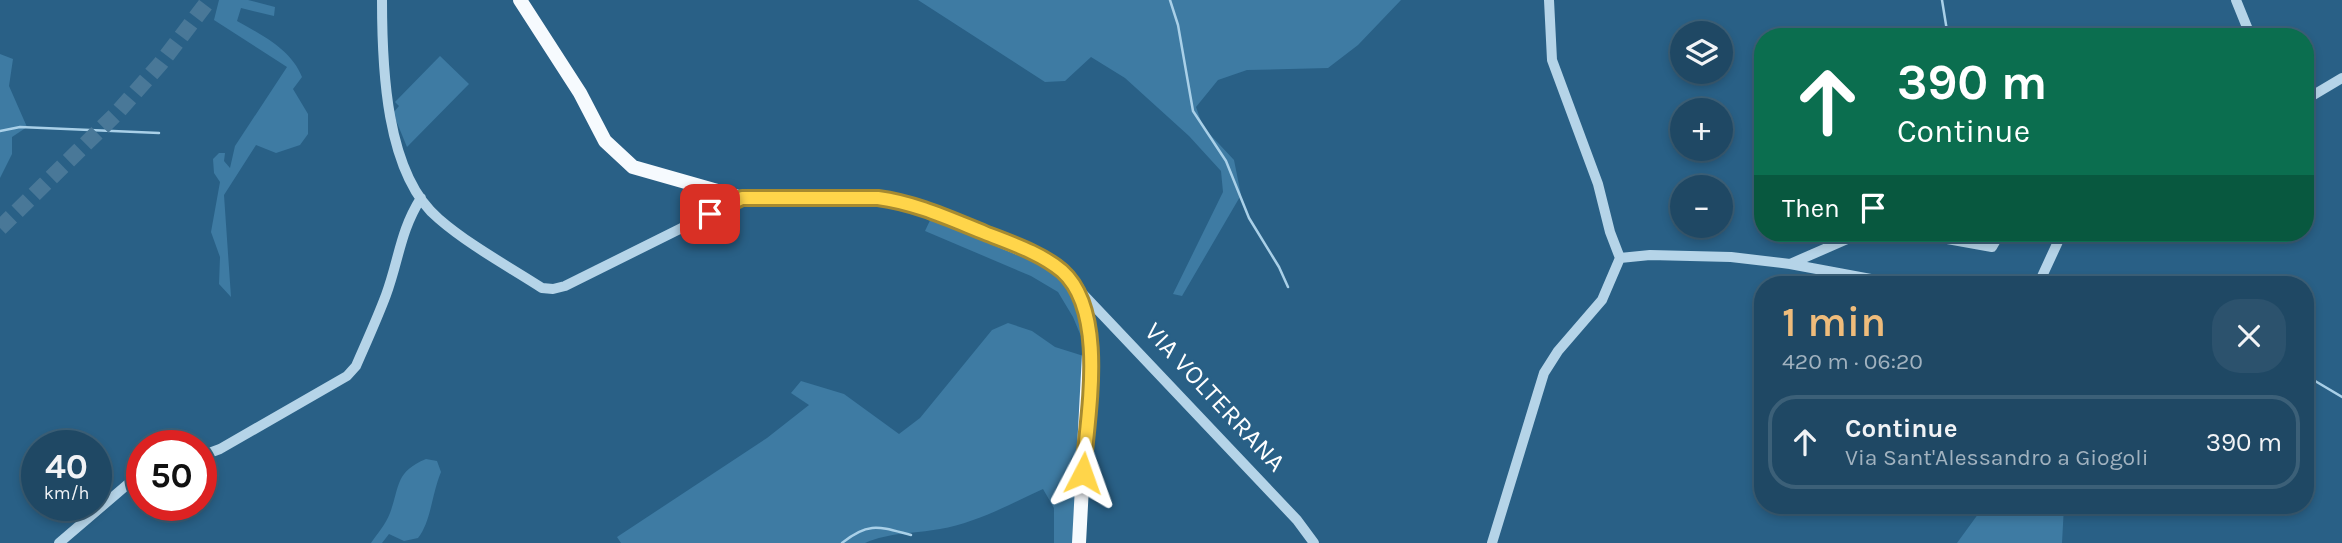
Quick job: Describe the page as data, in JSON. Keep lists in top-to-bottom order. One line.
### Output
{"streets":{"main road":["VIA VOLTERRANA"]},"page":{"map_buttons":["+","−"],"turn":["390 m","Continue"],"then":"Then","heading":["1 min","420 m · 06:20"],"list":[{"name":"Continue","note":"Via Sant'Alessandro a Giogoli","value":"390 m"}],"speed":"40 km/h","limit":"50"}}
